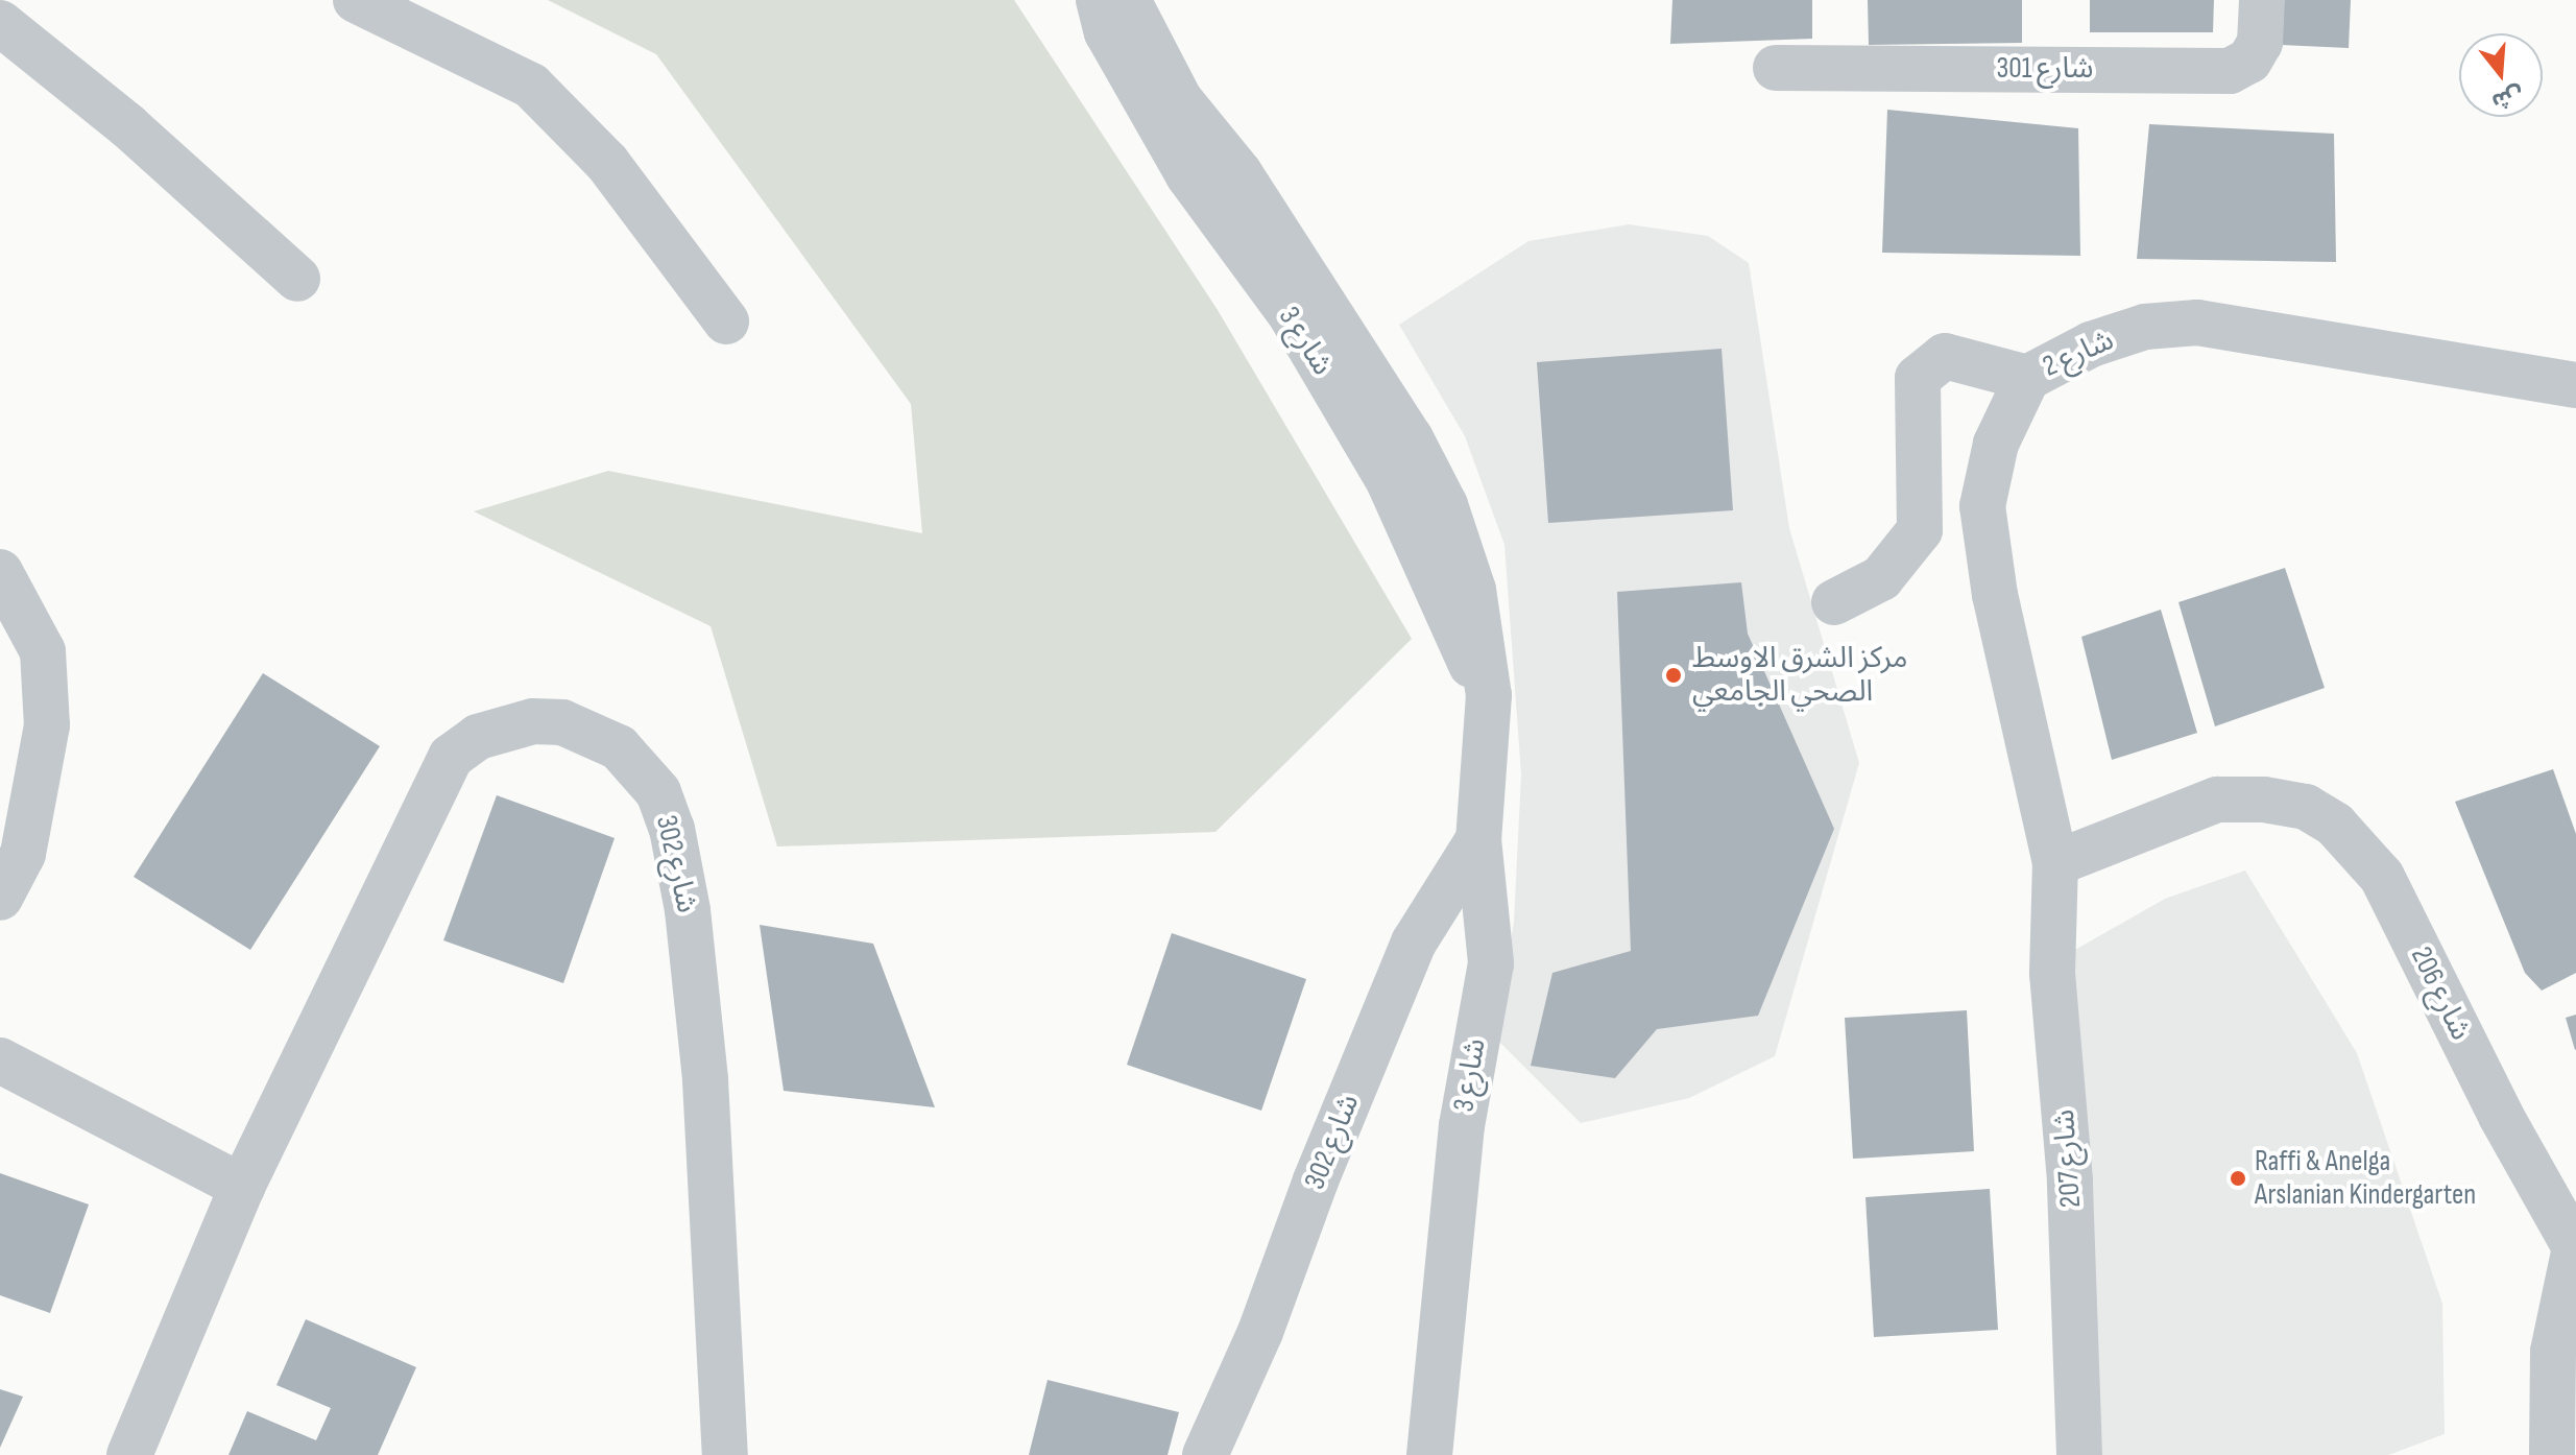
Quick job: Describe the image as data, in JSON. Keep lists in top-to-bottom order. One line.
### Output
{"streets":{"street":["شارع 301","شارع 3","شارع 2","شارع 302","شارع 206","شارع 207"]},"crossings":[["شارع 3","شارع 302"],["شارع 2","شارع 206"],["شارع 2","شارع 207"],["شارع 206","شارع 207"]],"places":["مركز الشرق الاوسط الصحي الجامعي","Raffi & Anelga Arslanian Kindergarten"],"north":"bottom"}
